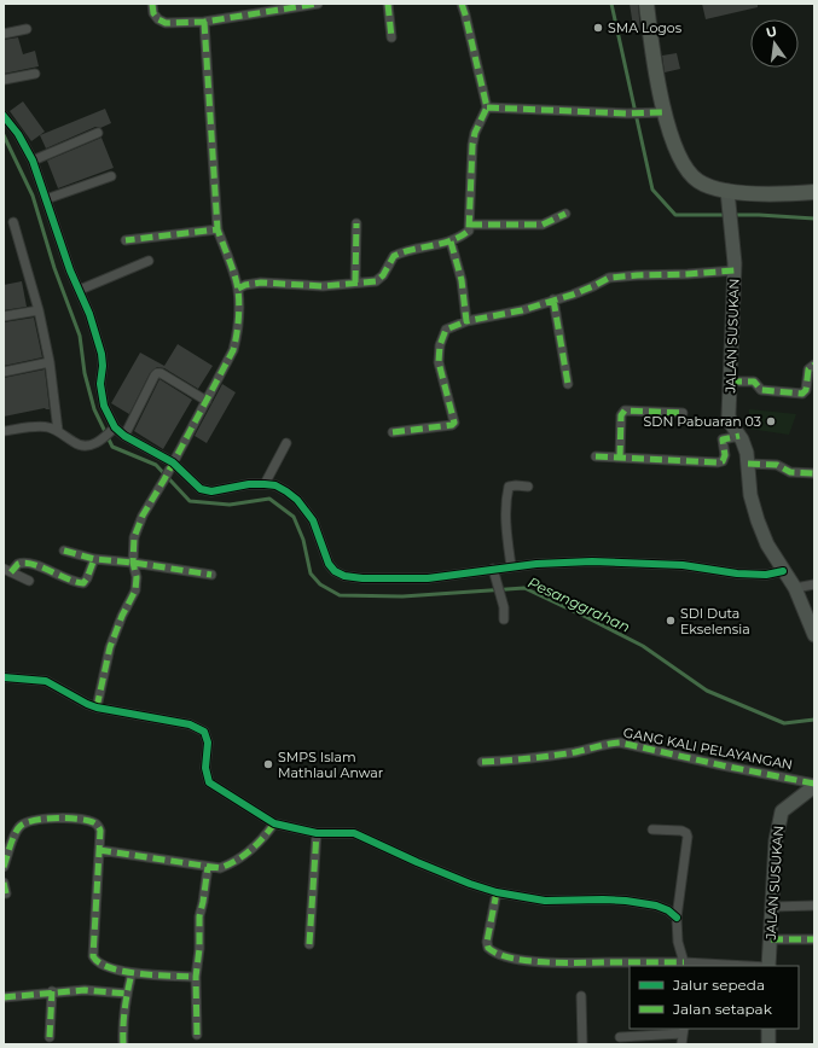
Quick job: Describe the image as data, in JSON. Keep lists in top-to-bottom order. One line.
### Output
{"streets":{"street":["JALAN SUSUKAN","GANG KALI PELAYANGAN"]},"crossings":[["JALAN SUSUKAN","GANG KALI PELAYANGAN"]],"water":["Pesanggrahan"],"places":["SMA Logos","SDN Pabuaran 03","SDI Duta Ekselensia","SMPS Islam Mathlaul Anwar"],"legend":["Jalur sepeda","Jalan setapak"],"north":"top"}
